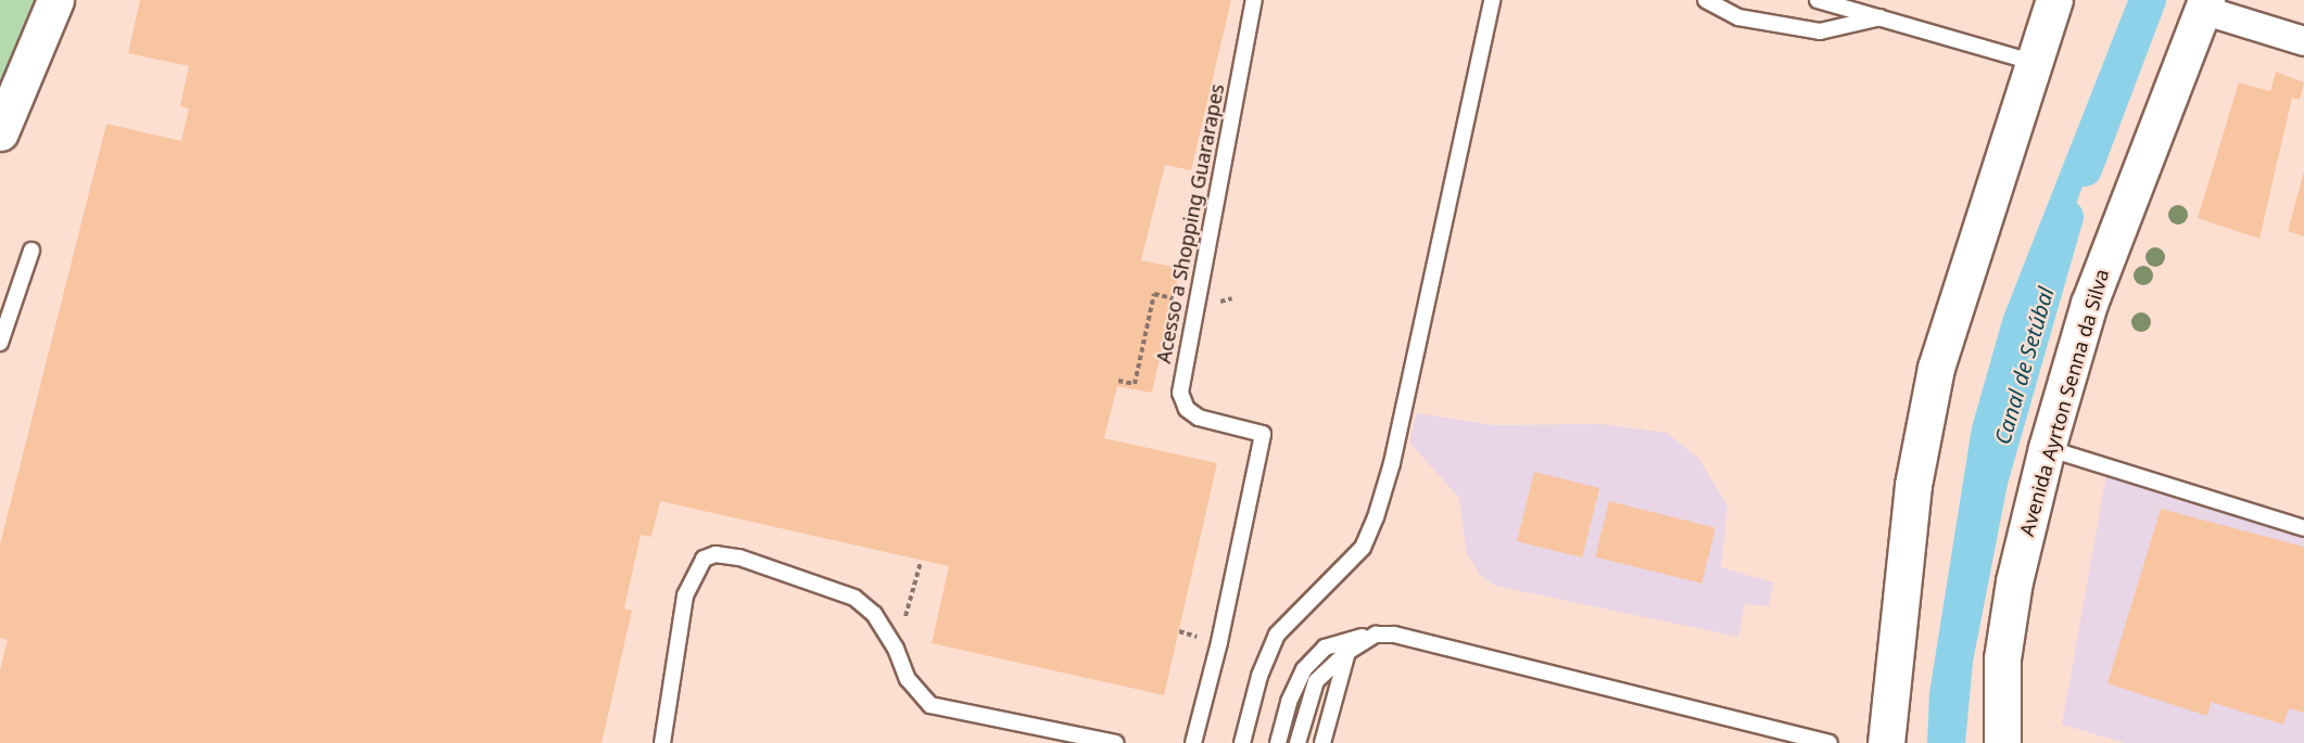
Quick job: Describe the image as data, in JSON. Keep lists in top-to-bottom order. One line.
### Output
{"streets":{"main road":["Avenida Ayrton Senna da Silva"],"lane":["Acesso a Shopping Guararapes"]},"water":["Canal de Setúbal"]}
